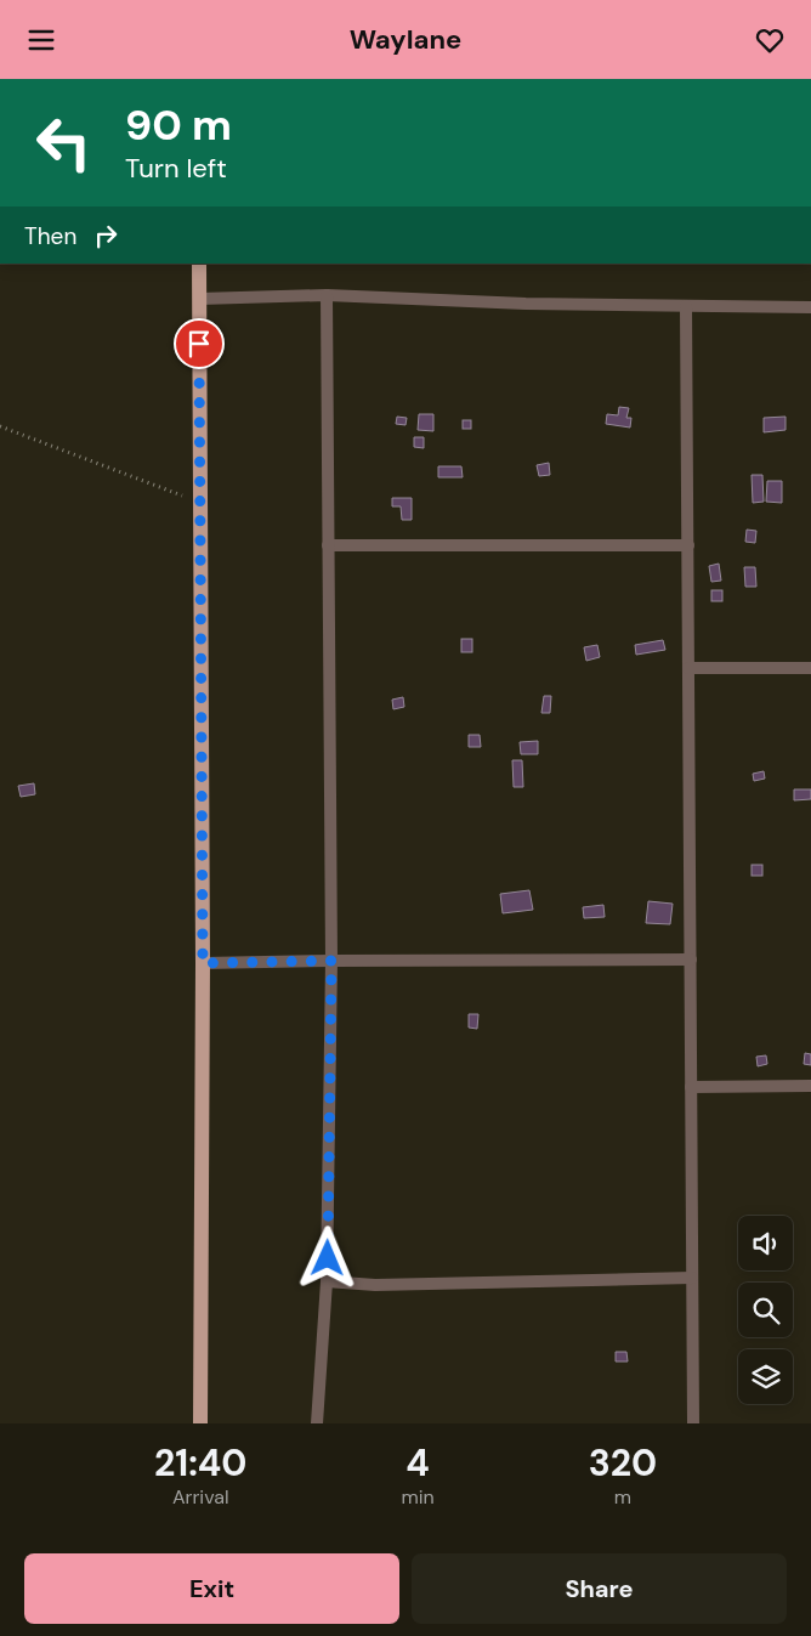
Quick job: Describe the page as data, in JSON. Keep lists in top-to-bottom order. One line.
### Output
{"page":{"header":"Waylane","turn":["90 m","Turn left"],"then":"Then","eta":["21:40","Arrival","4","min","320","m"],"buttons":["Exit","Share"]}}
